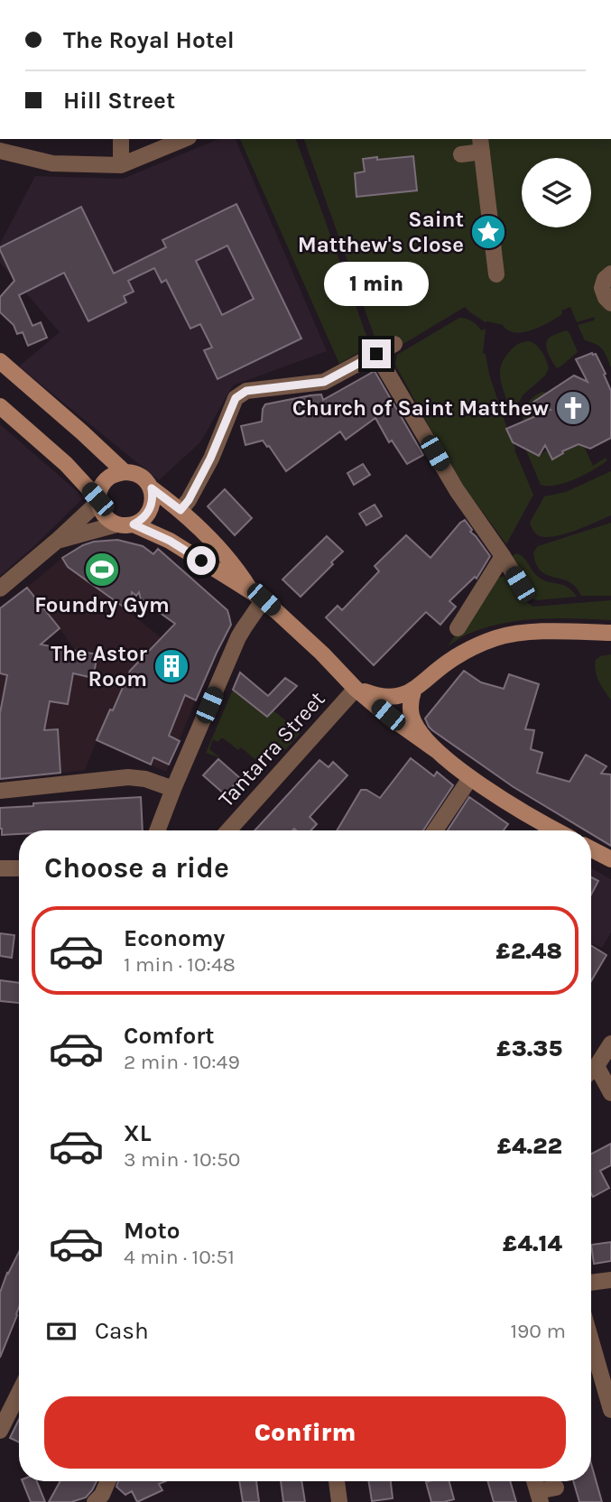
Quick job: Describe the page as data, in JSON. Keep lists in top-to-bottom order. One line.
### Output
{"streets":{"street":["Tantarra Street"]},"places":{"place":["Saint Matthew's Close"],"church":["Church of Saint Matthew"],"sports":["Foundry Gym"],"building":["The Astor Room"]},"page":{"banner":["The Royal Hotel","Hill Street"],"bubble":"1 min","heading":"Choose a ride","list":[{"name":"Economy","note":"1 min · 10:48","value":"£2.48"},{"name":"Comfort","note":"2 min · 10:49","value":"£3.35"},{"name":"XL","note":"3 min · 10:50","value":"£4.22"},{"name":"Moto","note":"4 min · 10:51","value":"£4.14"}],"pay":["Cash","190 m"],"buttons":"Confirm"}}
